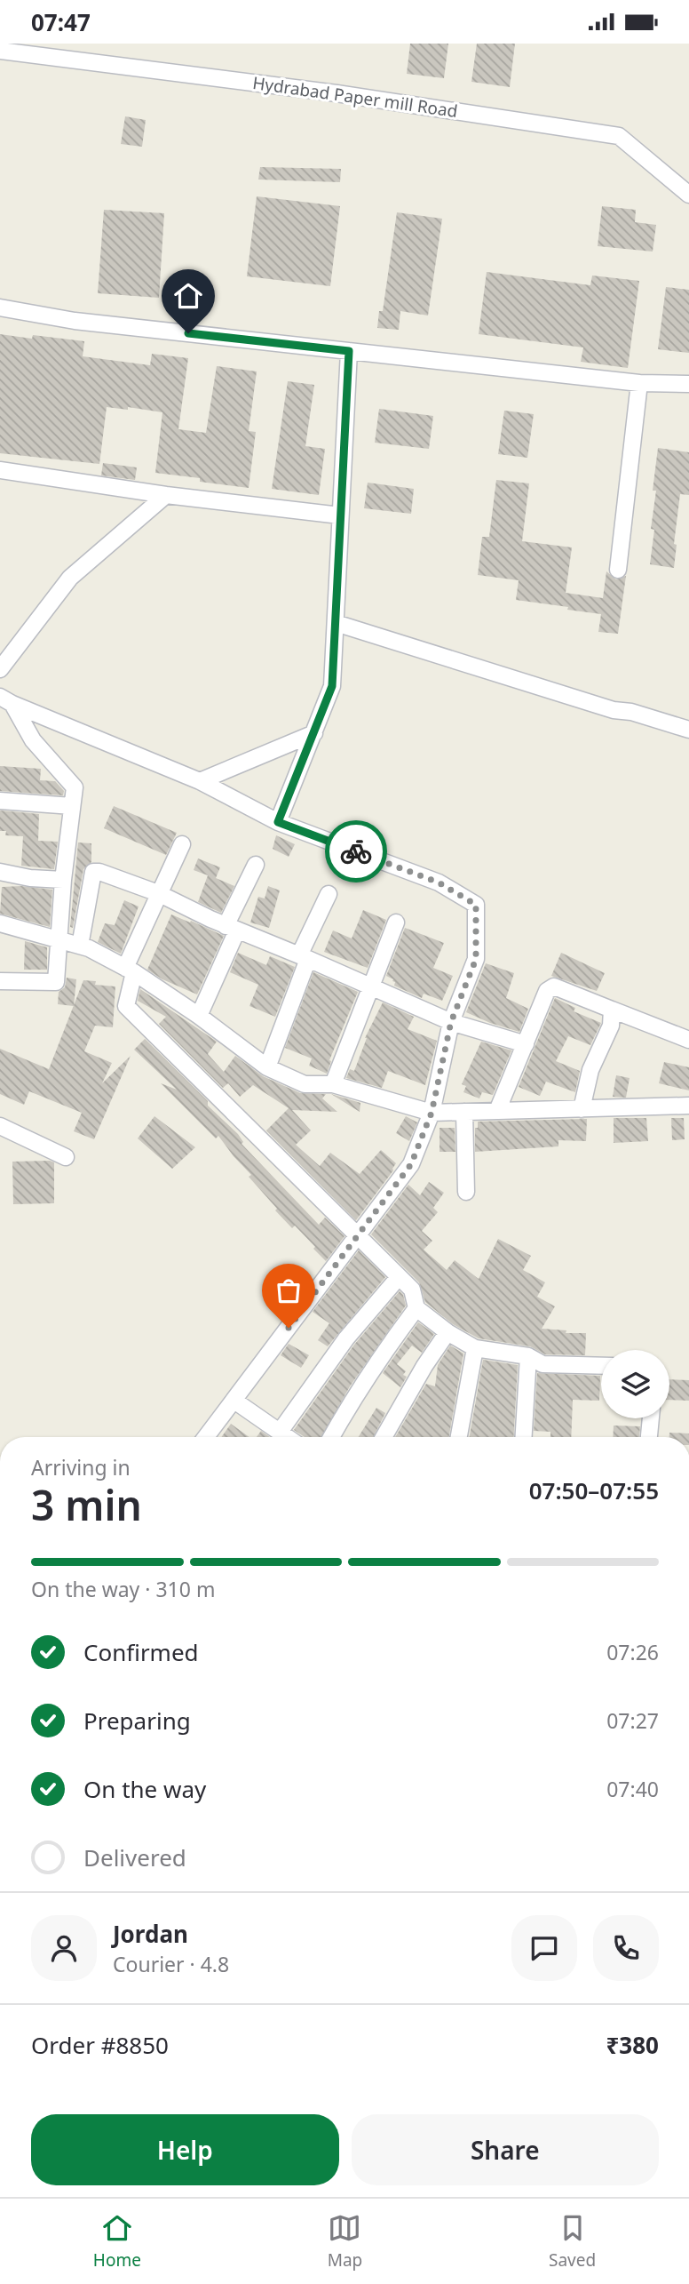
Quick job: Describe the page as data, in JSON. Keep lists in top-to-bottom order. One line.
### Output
{"streets":{"street":["Hydrabad Paper mill Road"]},"page":{"status":"07:47","heading":["3 min","Arriving in","07:50–07:55"],"panel":["Jordan","Courier · 4.8","Order #8850","₹380"],"bar":"On the way · 310 m","list":[["Confirmed","07:26"],["Preparing","07:27"],["On the way","07:40"],"Delivered"],"buttons":["Help","Share"],"tabs":["Home","Map","Saved"]}}
